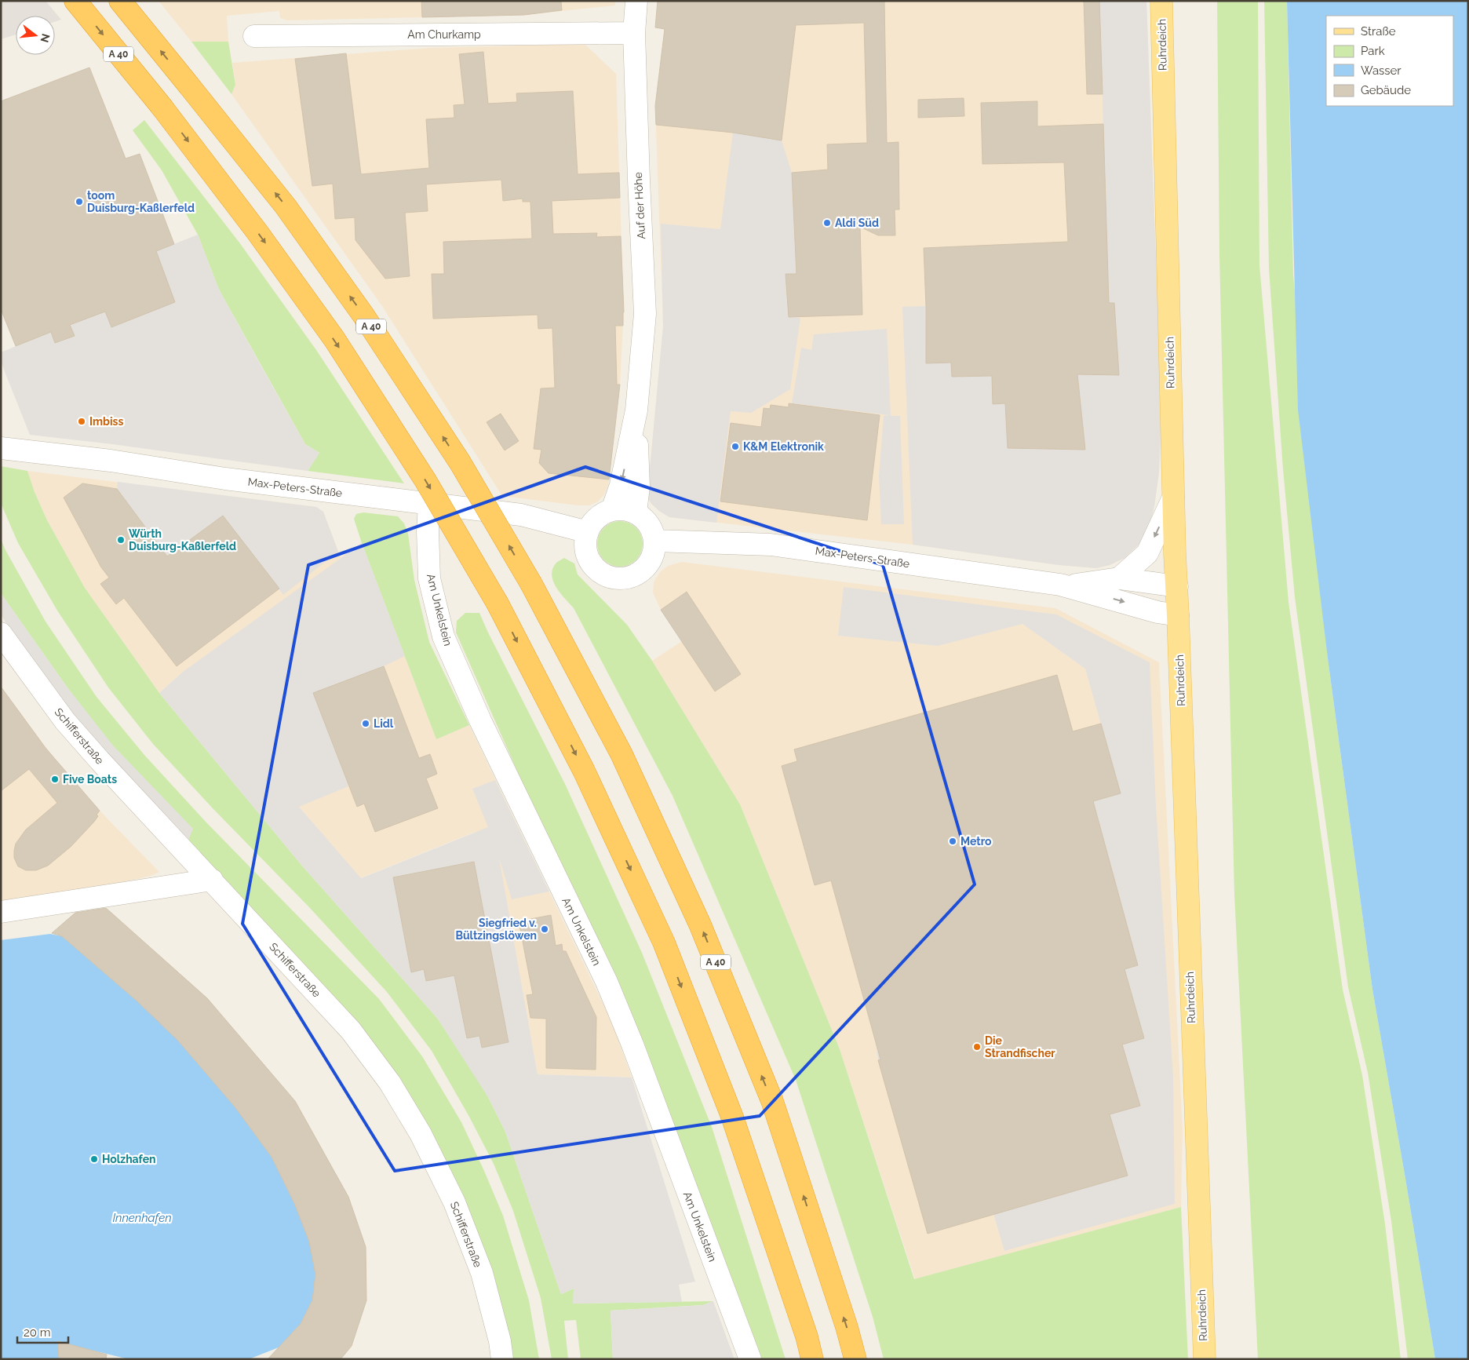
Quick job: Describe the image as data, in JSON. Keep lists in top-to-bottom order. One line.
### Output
{"streets":{"highway":["A 40"],"main road":["Ruhrdeich"],"street":["Am Churkamp","Auf der Höhe","Max-Peters-Straße","Am Unkelstein","Schifferstraße"]},"crossings":[["Am Churkamp","Auf der Höhe"],["Ruhrdeich","Max-Peters-Straße"],["Auf der Höhe","Max-Peters-Straße"],["Max-Peters-Straße","Am Unkelstein"]],"water":["Innenhafen"],"places":["toom Duisburg-Kaßlerfeld","Aldi Süd","Imbiss","K&M Elektronik","Würth Duisburg-Kaßlerfeld","Lidl","Five Boats","Metro","Siegfried v. Bültzingslöwen","Die Strandfischer","Holzhafen"],"legend":["Straße","Park","Wasser","Gebäude"],"scale_bar":"20 m","north":"right"}
